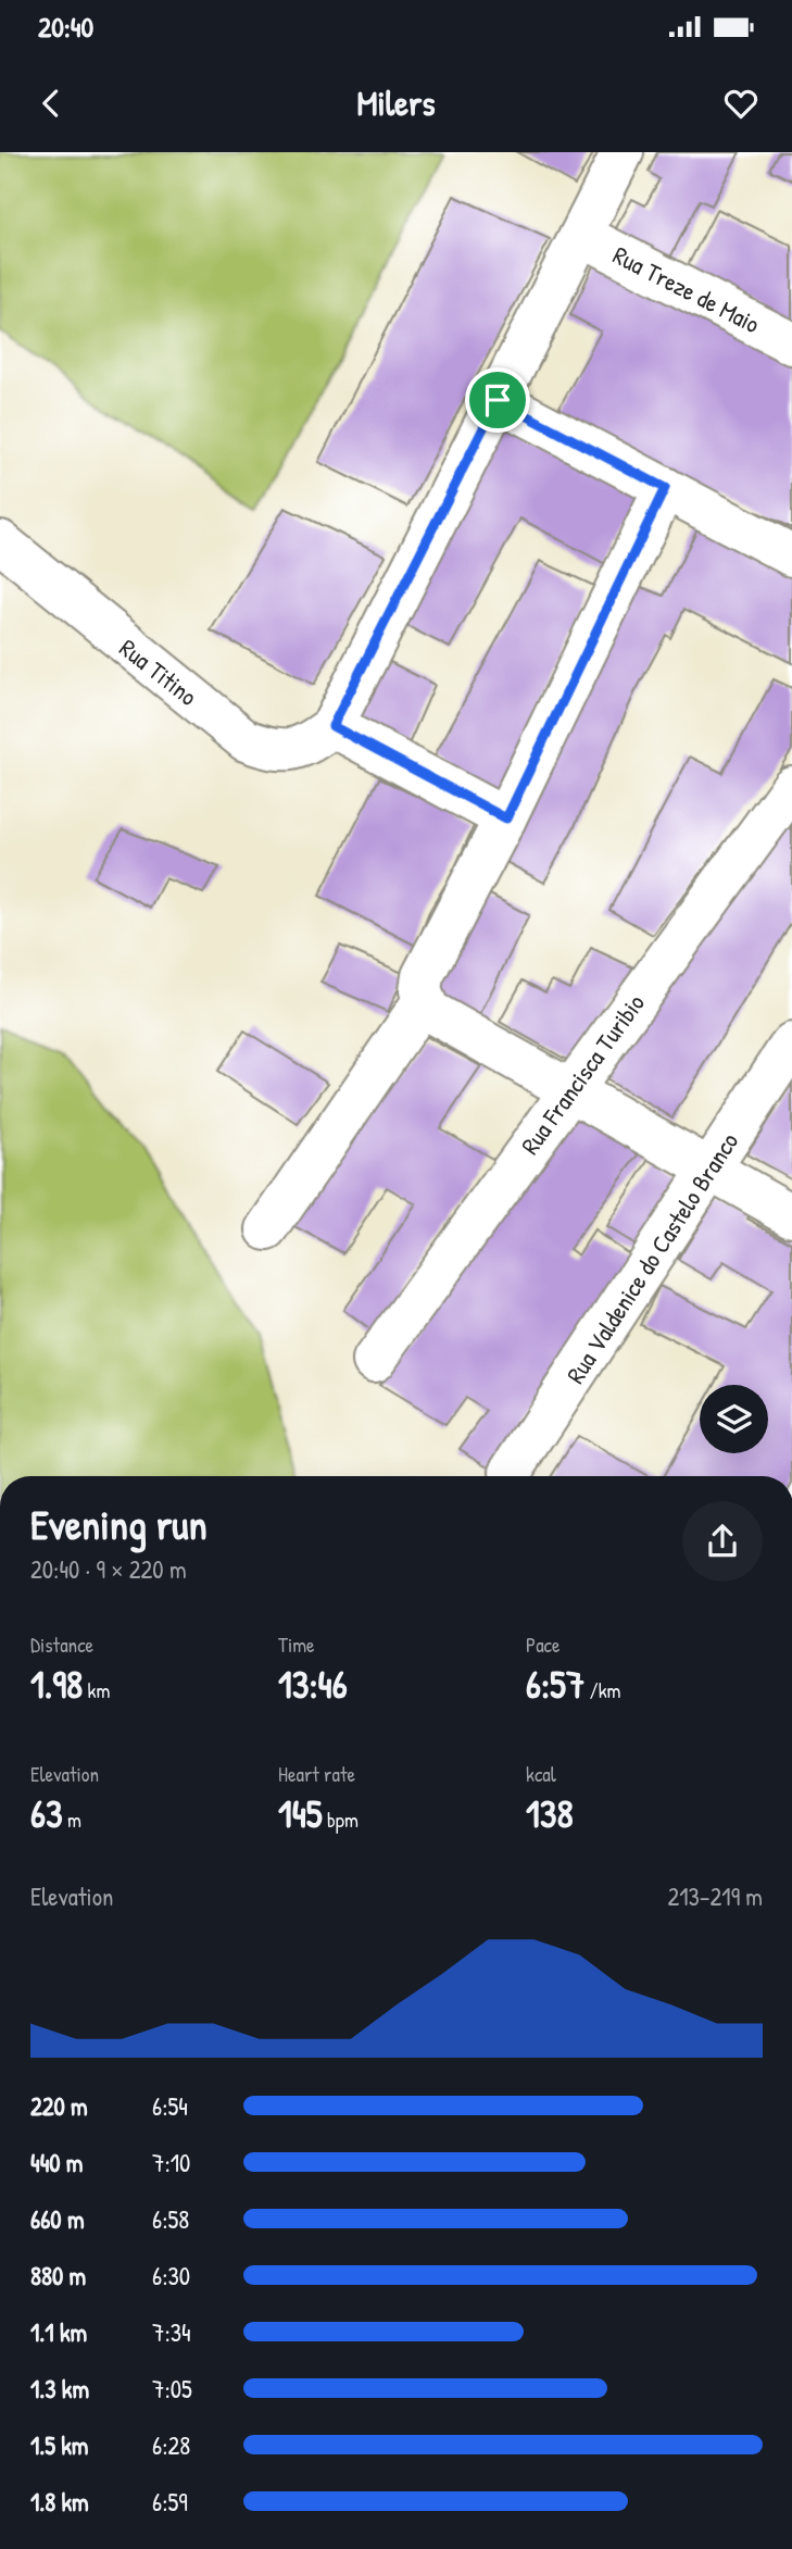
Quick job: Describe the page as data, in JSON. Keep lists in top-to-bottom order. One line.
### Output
{"streets":{"street":["Rua Treze de Maio","Rua Titino","Rua Francisca Turibio","Rua Valdenice do Castelo Branco"]},"page":{"status":"20:40","header":"Milers","heading":["Evening run","20:40 · 9 × 220 m"],"stats":[["Distance","1.98 km"],["Time","13:46"],["Pace","6:57 /km"],["Elevation","63 m"],["Heart rate","145 bpm"],["kcal","138"]],"chart":["Elevation","213–219 m"],"list":[{"name":"220 m","note":"6:54"},{"name":"440 m","note":"7:10"},{"name":"660 m","note":"6:58"},{"name":"880 m","note":"6:30"},{"name":"1.1 km","note":"7:34"},{"name":"1.3 km","note":"7:05"},{"name":"1.5 km","note":"6:28"},{"name":"1.8 km","note":"6:59"}]}}
